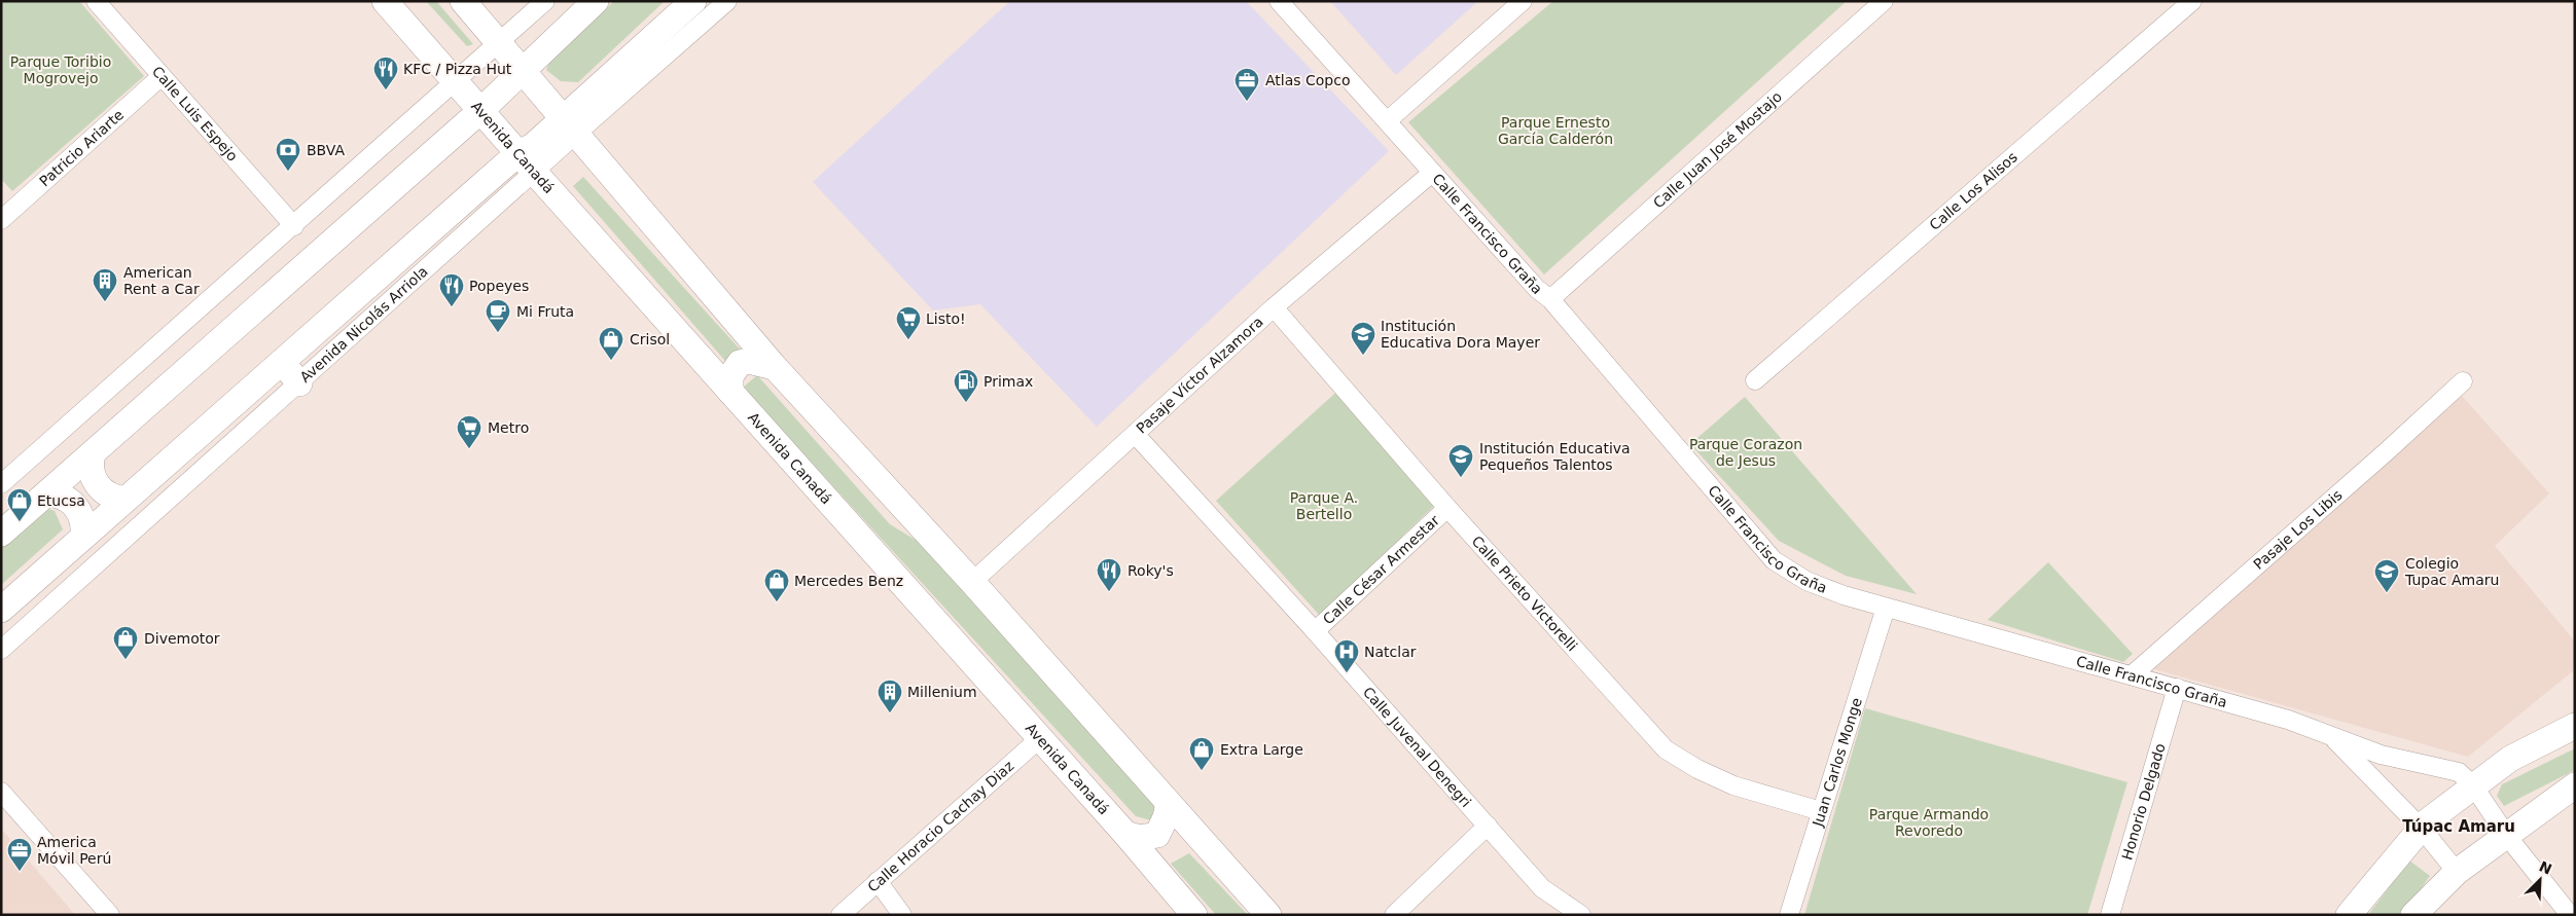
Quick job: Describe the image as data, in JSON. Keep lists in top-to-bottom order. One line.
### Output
{"streets":{"main road":["Avenida Canadá","Avenida Nicolás Arriola"],"street":["Calle Luis Espejo","Patricio Ariarte","Calle Juan José Mostajo","Calle Los Alisos","Calle Francisco Graña","Pasaje Víctor Alzamora","Pasaje Los Libis","Calle César Armestar","Calle Prieto Victorelli","Calle Juvenal Denegri","Juan Carlos Monge","Honorio Delgado","Calle Horacio Cachay Diaz"]},"crossings":[["Calle Luis Espejo","Patricio Ariarte"],["Avenida Canadá","Avenida Nicolás Arriola"],["Avenida Canadá","Calle Horacio Cachay Diaz"],["Calle Juan José Mostajo","Calle Francisco Graña"],["Calle Francisco Graña","Pasaje Víctor Alzamora"],["Calle Francisco Graña","Pasaje Los Libis"],["Calle Francisco Graña","Juan Carlos Monge"],["Calle Francisco Graña","Honorio Delgado"],["Pasaje Víctor Alzamora","Calle Prieto Victorelli"],["Pasaje Víctor Alzamora","Calle Juvenal Denegri"],["Calle César Armestar","Calle Prieto Victorelli"],["Calle César Armestar","Calle Juvenal Denegri"],["Calle Prieto Victorelli","Juan Carlos Monge"]],"districts":["Túpac Amaru"],"parks":["Parque Toribio Mogrovejo","Parque Ernesto García Calderón","Parque Corazon de Jesus","Parque A. Bertello","Parque Armando Revoredo"],"places":{"restaurant":["KFC / Pizza Hut","Popeyes","Roky's"],"office":["Atlas Copco","America Móvil Perú"],"bank":["BBVA"],"building":["American Rent a Car","Millenium"],"cafe":["Mi Fruta"],"supermarket":["Listo!","Metro"],"school or university":["Institución Educativa Dora Mayer","Institución Educativa Pequeños Talentos","Colegio Tupac Amaru"],"shop":["Crisol","Etucsa","Mercedes Benz","Divemotor","Extra Large"],"fuel station":["Primax"],"hospital":["Natclar"]},"north":"top right"}
